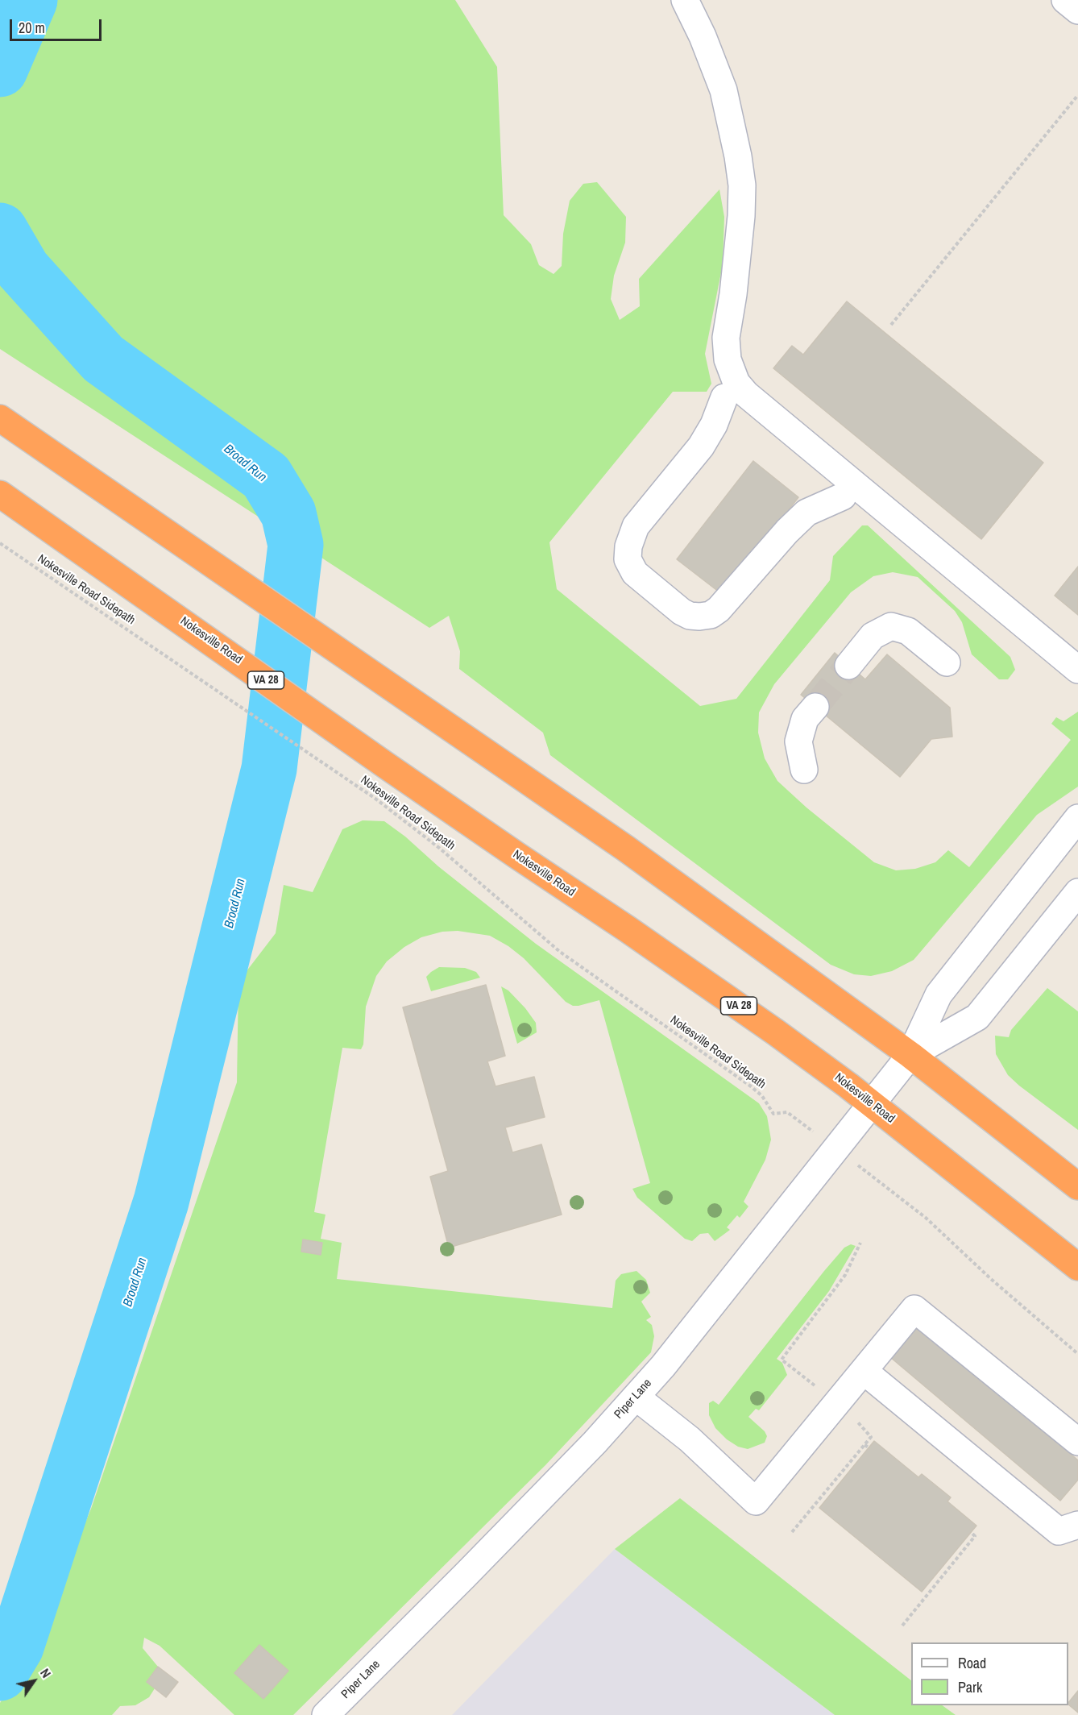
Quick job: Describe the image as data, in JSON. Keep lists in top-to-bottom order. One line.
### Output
{"streets":{"highway":["Nokesville Road","VA 28"],"street":["Piper Lane"],"path":["Nokesville Road Sidepath"]},"crossings":[["Nokesville Road","Piper Lane"]],"water":["Broad Run"],"legend":["Road","Park"],"scale_bar":"20 m","north":"top right"}
